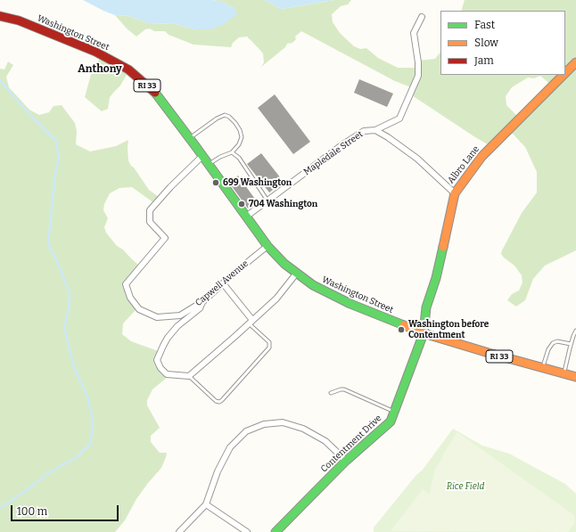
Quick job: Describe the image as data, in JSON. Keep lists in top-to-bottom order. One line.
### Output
{"streets":{"main road":["Washington Street","RI 33","Albro Lane","Contentment Drive"],"street":["Mapledale Street","Capwell Avenue"]},"crossings":[["Washington Street","Mapledale Street"],["Washington Street","Albro Lane"],["Washington Street","Capwell Avenue"],["Washington Street","Contentment Drive"],["Mapledale Street","Albro Lane"],["Albro Lane","Contentment Drive"]],"districts":["Anthony"],"parks":["Rice Field"],"places":["699 Washington","704 Washington","Washington before Contentment"],"legend":["Fast","Slow","Jam"],"scale_bar":"100 m"}
